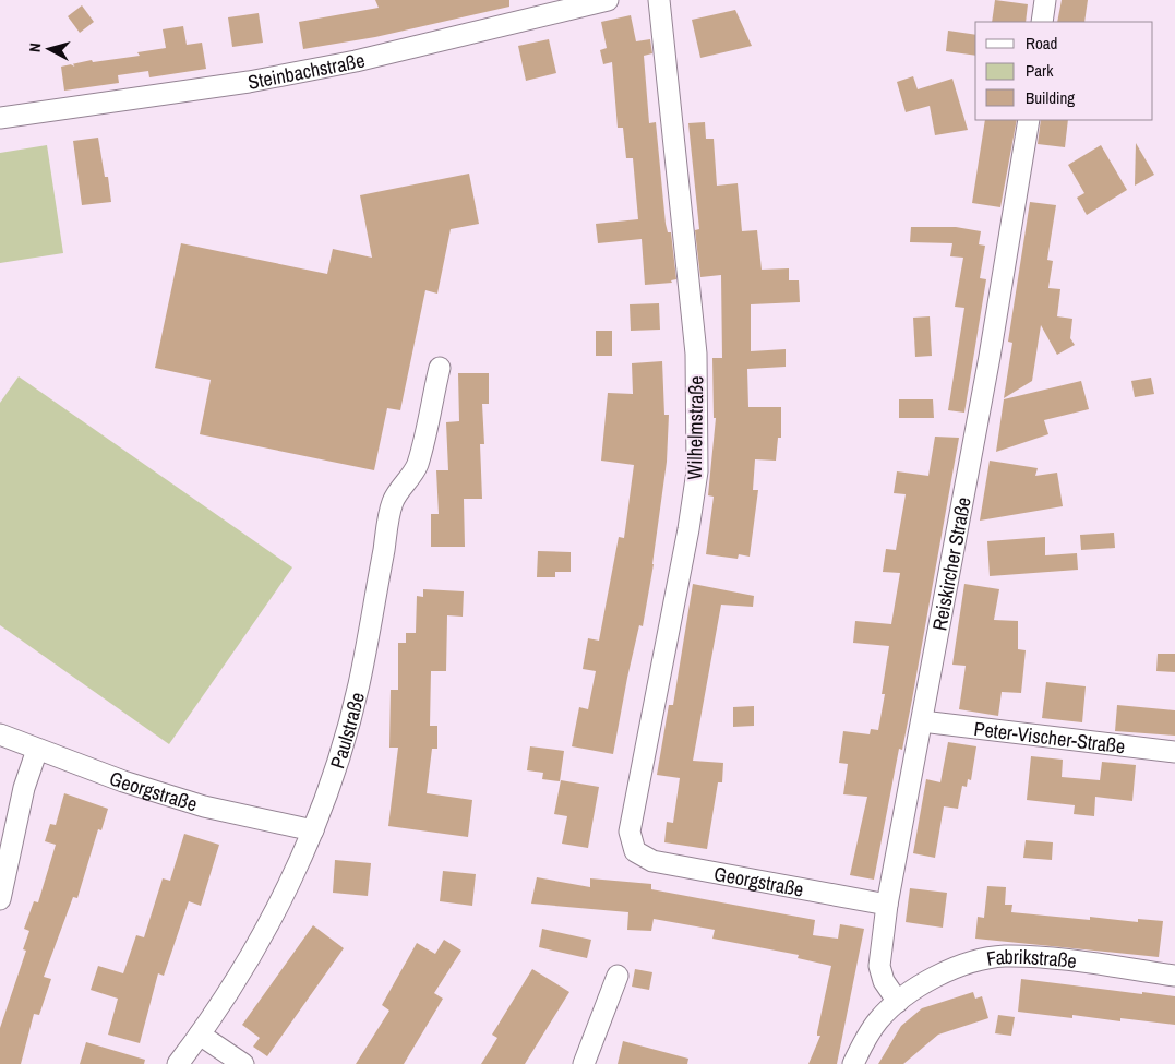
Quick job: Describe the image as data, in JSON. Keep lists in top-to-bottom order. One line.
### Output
{"streets":{"street":["Steinbachstraße","Wilhelmstraße","Reiskircher Straße","Paulstraße","Peter-Vischer-Straße","Georgstraße","Fabrikstraße"]},"crossings":[["Wilhelmstraße","Georgstraße"],["Reiskircher Straße","Peter-Vischer-Straße"],["Reiskircher Straße","Georgstraße"],["Reiskircher Straße","Fabrikstraße"],["Paulstraße","Georgstraße"]],"legend":["Road","Park","Building"],"north":"left"}
